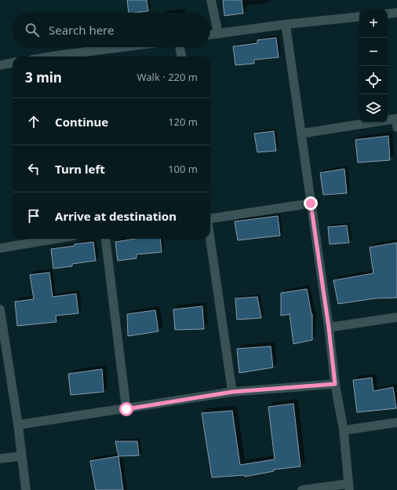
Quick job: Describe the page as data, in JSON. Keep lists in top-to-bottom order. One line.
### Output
{"page":{"map_buttons":["+","−"],"search":"Search here","heading":["3 min","Walk · 220 m"],"list":[["Continue","120 m"],["Turn left","100 m"],"Arrive at destination"]}}
